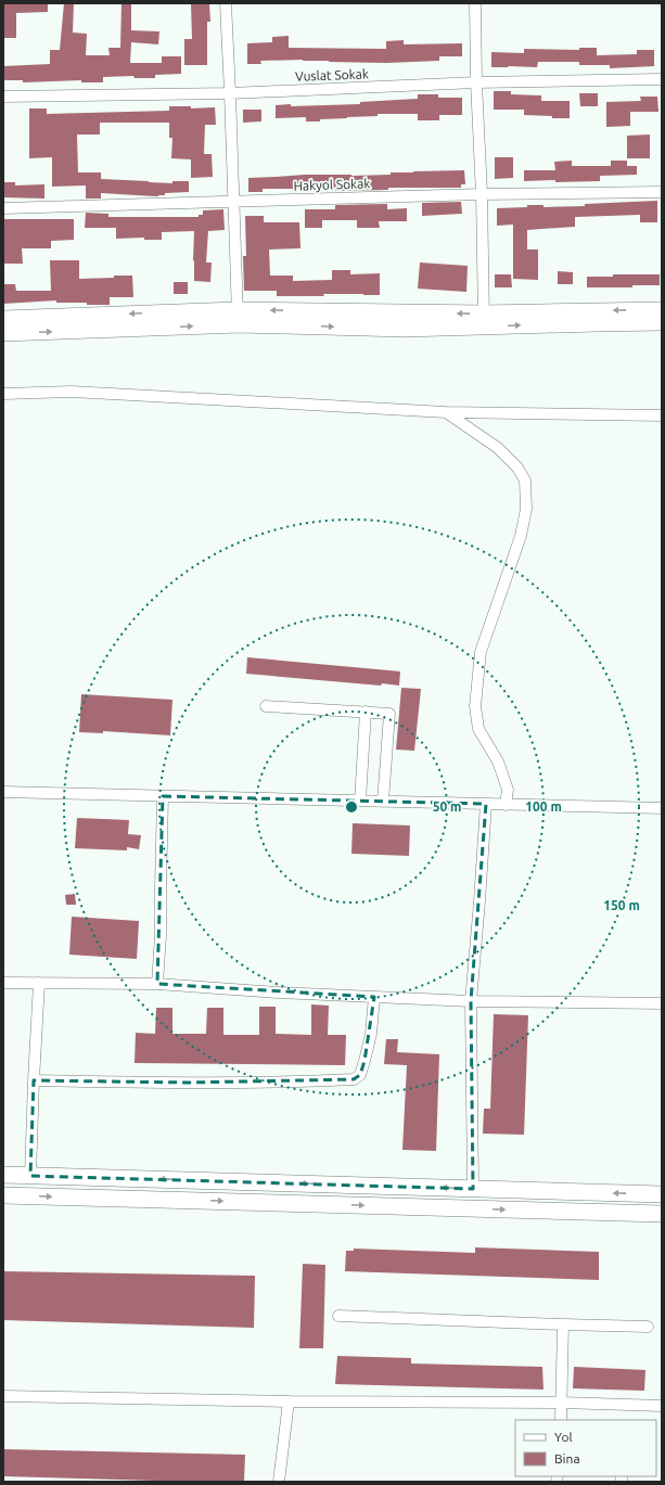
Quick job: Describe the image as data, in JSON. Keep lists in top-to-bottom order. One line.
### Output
{"streets":{"street":["Vuslat Sokak","Hakyol Sokak"]},"legend":["Yol","Bina"],"rings":["50 m","100 m","150 m"]}
